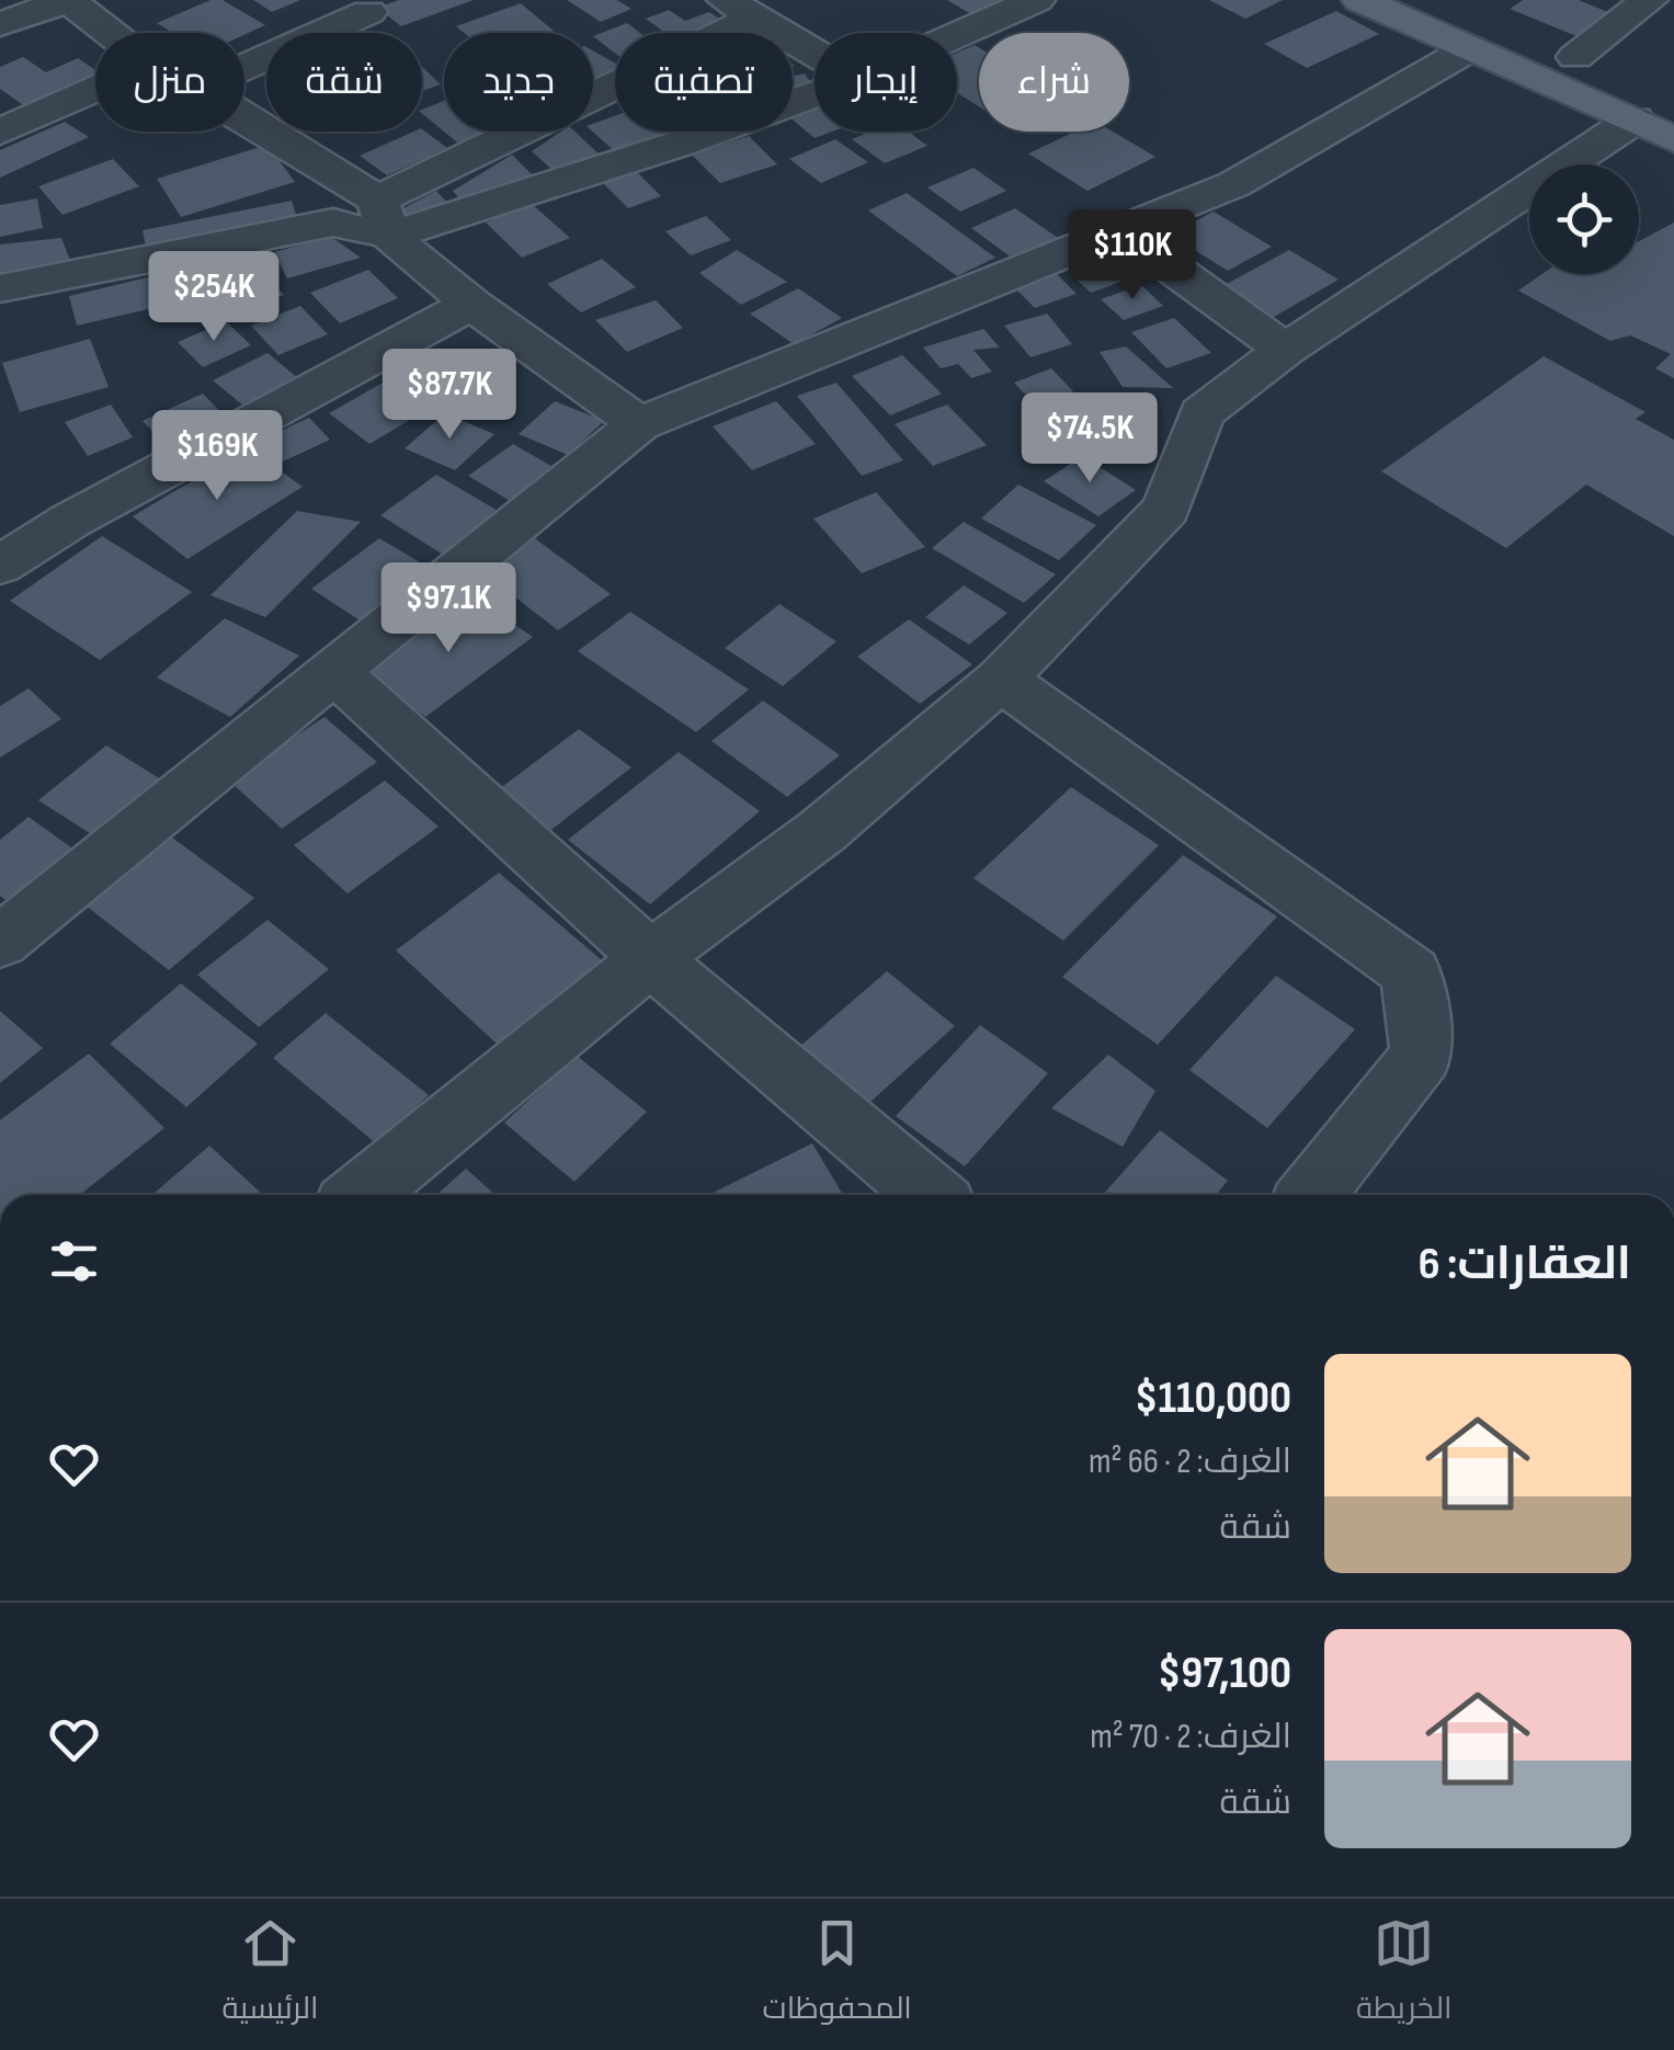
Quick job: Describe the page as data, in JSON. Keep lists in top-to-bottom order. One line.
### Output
{"page":{"chip":["شراء","إيجار","تصفية","جديد","شقة","منزل"],"price":["$110K","$254K","$87.7K","$74.5K","$169K","$97.1K"],"heading":"العقارات: 6","list":[{"name":"$110,000","note":"الغرف: 2 · 66 m² · شقة"},{"name":"$97,100","note":"الغرف: 2 · 70 m² · شقة"}],"tabs":["الخريطة","المحفوظات","الرئيسية"]}}
